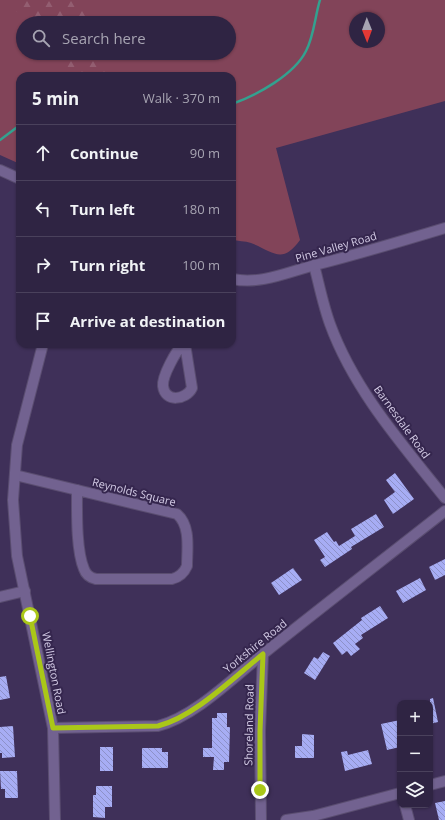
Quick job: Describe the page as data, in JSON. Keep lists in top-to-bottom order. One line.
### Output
{"streets":{"street":["Pine Valley Road","Barnesdale Road","Reynolds Square","Yorkshire Road","Wellington Road","Shoreland Road"]},"crossings":[["Pine Valley Road","Barnesdale Road"],["Reynolds Square","Wellington Road"],["Yorkshire Road","Wellington Road"],["Yorkshire Road","Shoreland Road"]],"north":"bottom","page":{"search":"Search here","heading":["5 min","Walk · 370 m"],"list":[["Continue","90 m"],["Turn left","180 m"],["Turn right","100 m"],"Arrive at destination"],"map_buttons":["+","−"]}}
